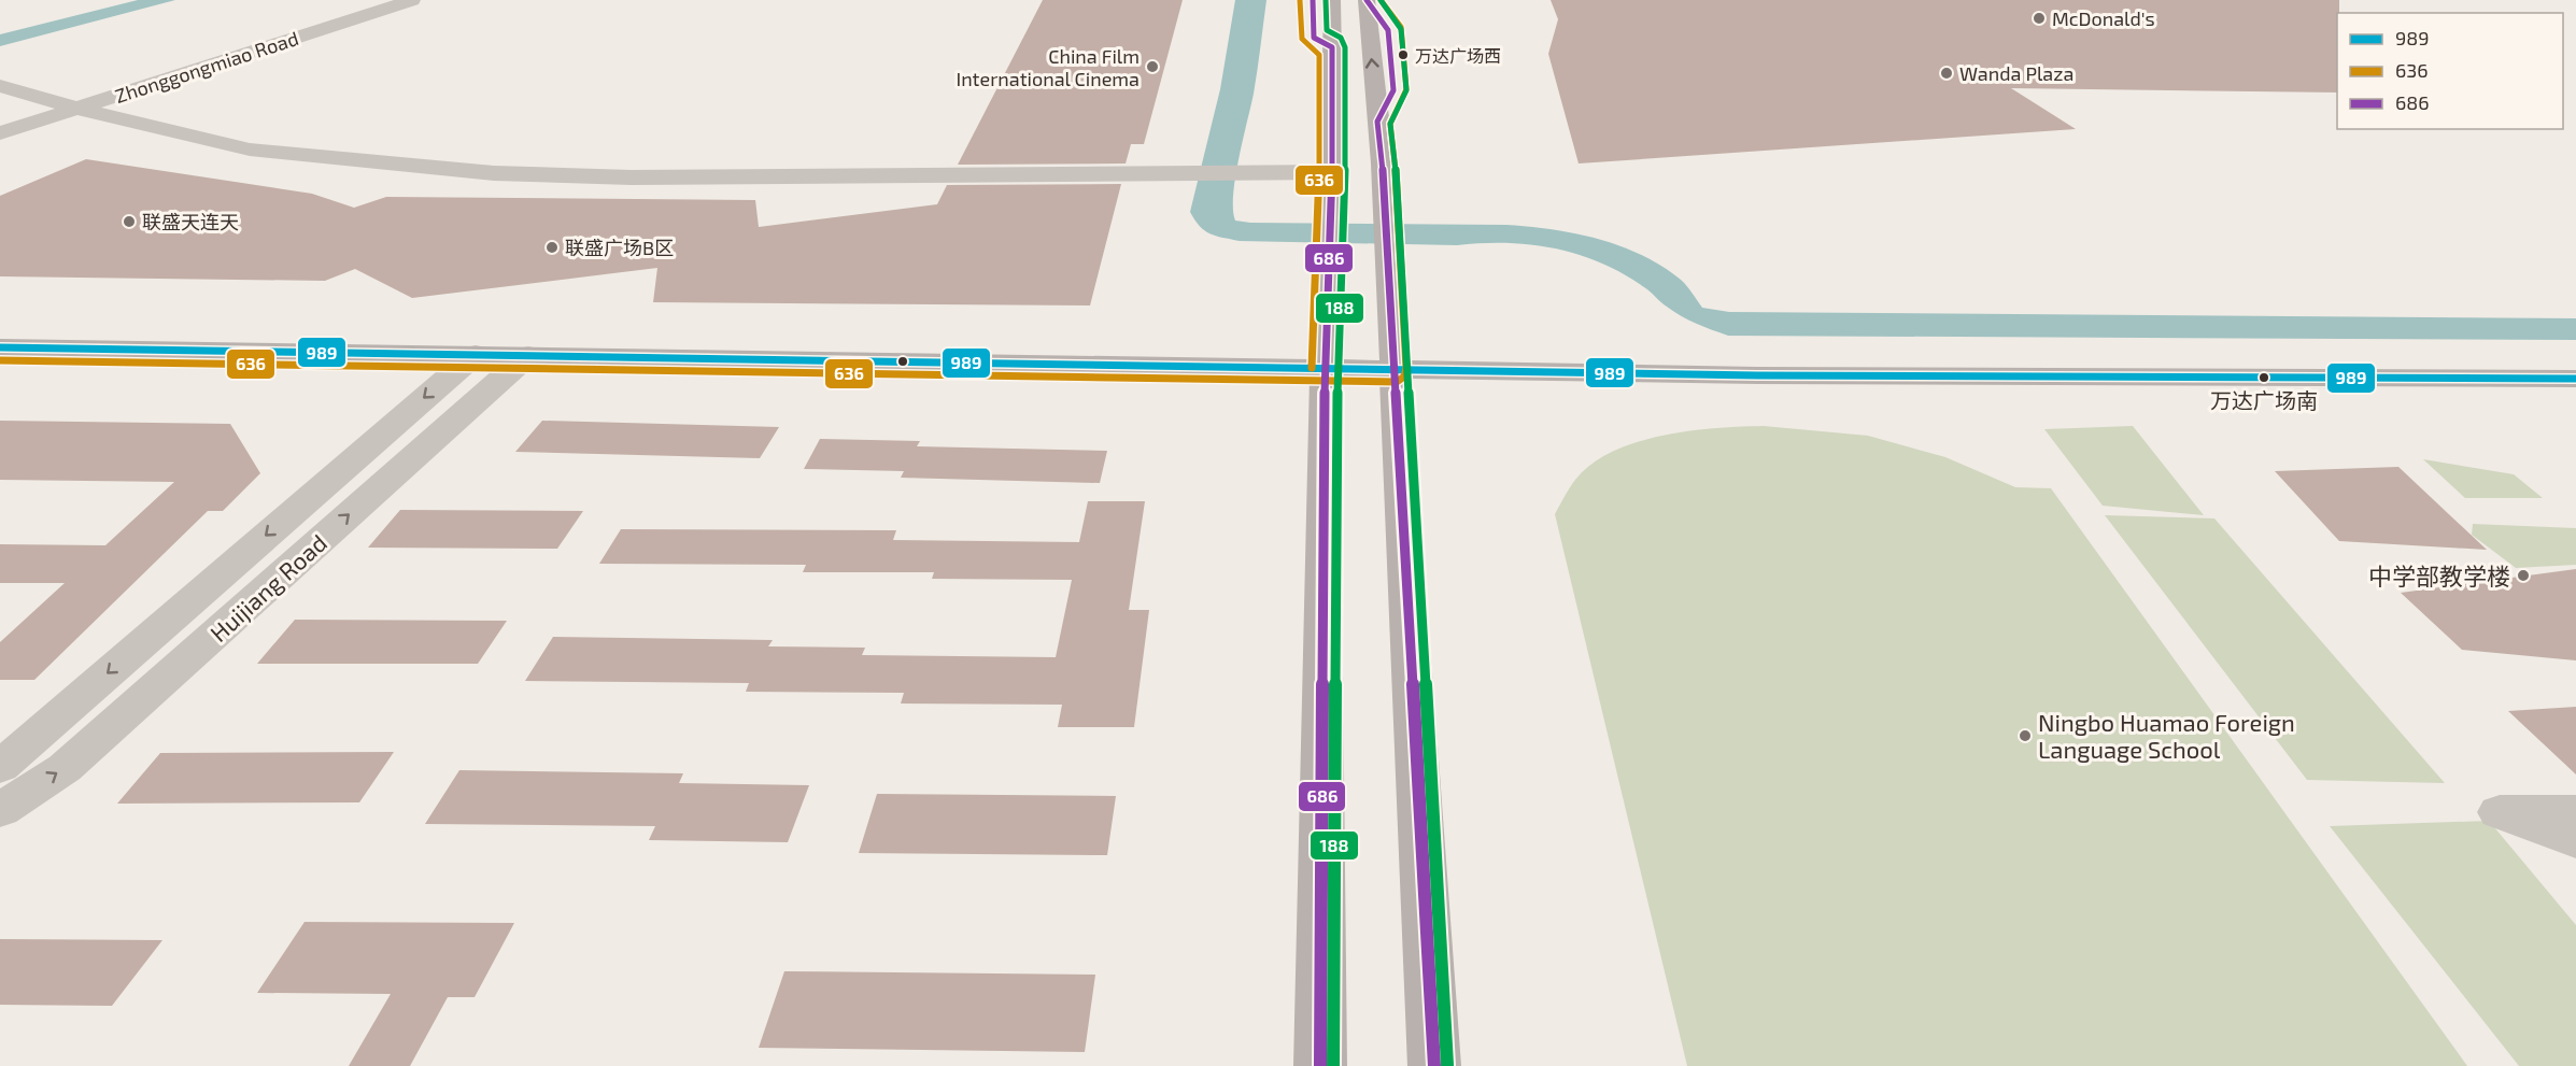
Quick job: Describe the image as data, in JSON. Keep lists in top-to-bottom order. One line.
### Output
{"streets":{"street":["Zhonggongmiao Road","Huijiang Road"]},"places":["McDonald's","万达广场西","China Film International Cinema","Wanda Plaza","联盛天连天","联盛广场B区","万达广场南","中学部教学楼","Ningbo Huamao Foreign Language School"],"lines":["transit line 636","transit line 686","transit line 188","transit line 989"],"legend":["989","636","686"]}
